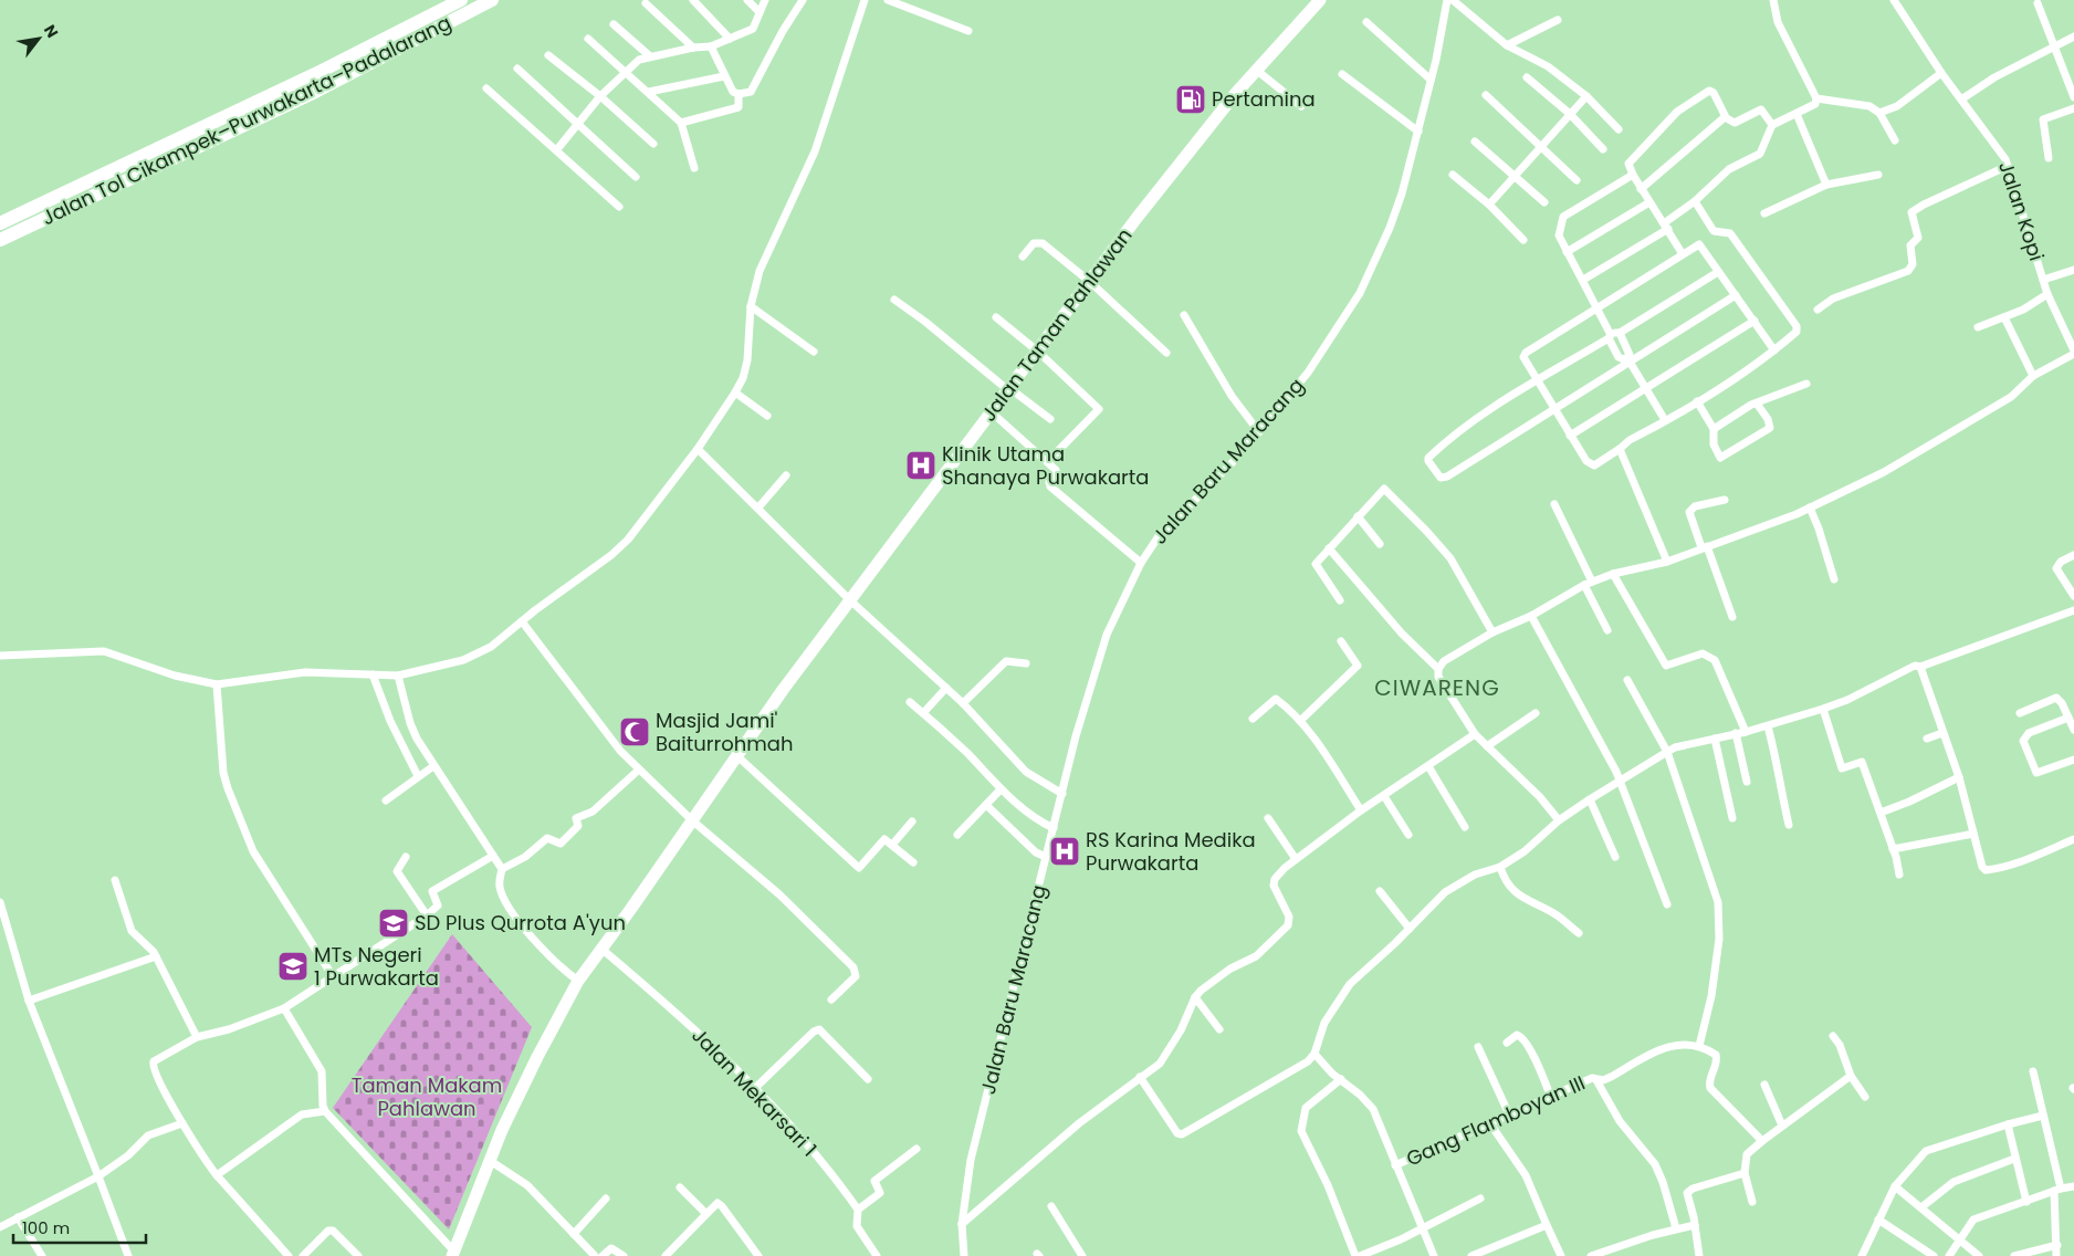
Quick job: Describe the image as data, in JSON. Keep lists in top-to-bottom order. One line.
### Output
{"streets":{"highway":["Jalan Tol Cikampek–Purwakarta–Padalarang"],"main road":["Jalan Taman Pahlawan"],"street":["Jalan Kopi","Jalan Baru Maracang","Jalan Mekarsari 1","Gang Flamboyan III"]},"crossings":[["Jalan Taman Pahlawan","Jalan Mekarsari 1"]],"districts":["CIWARENG"],"parks":["Taman Makam Pahlawan"],"places":{"fuel station":["Pertamina"],"hospital":["Klinik Utama Shanaya Purwakarta","RS Karina Medika Purwakarta"],"mosque":["Masjid Jami' Baiturrohmah"],"school or university":["SD Plus Qurrota A'yun","MTs Negeri 1 Purwakarta"]},"scale_bar":"100 m","north":"top right"}
